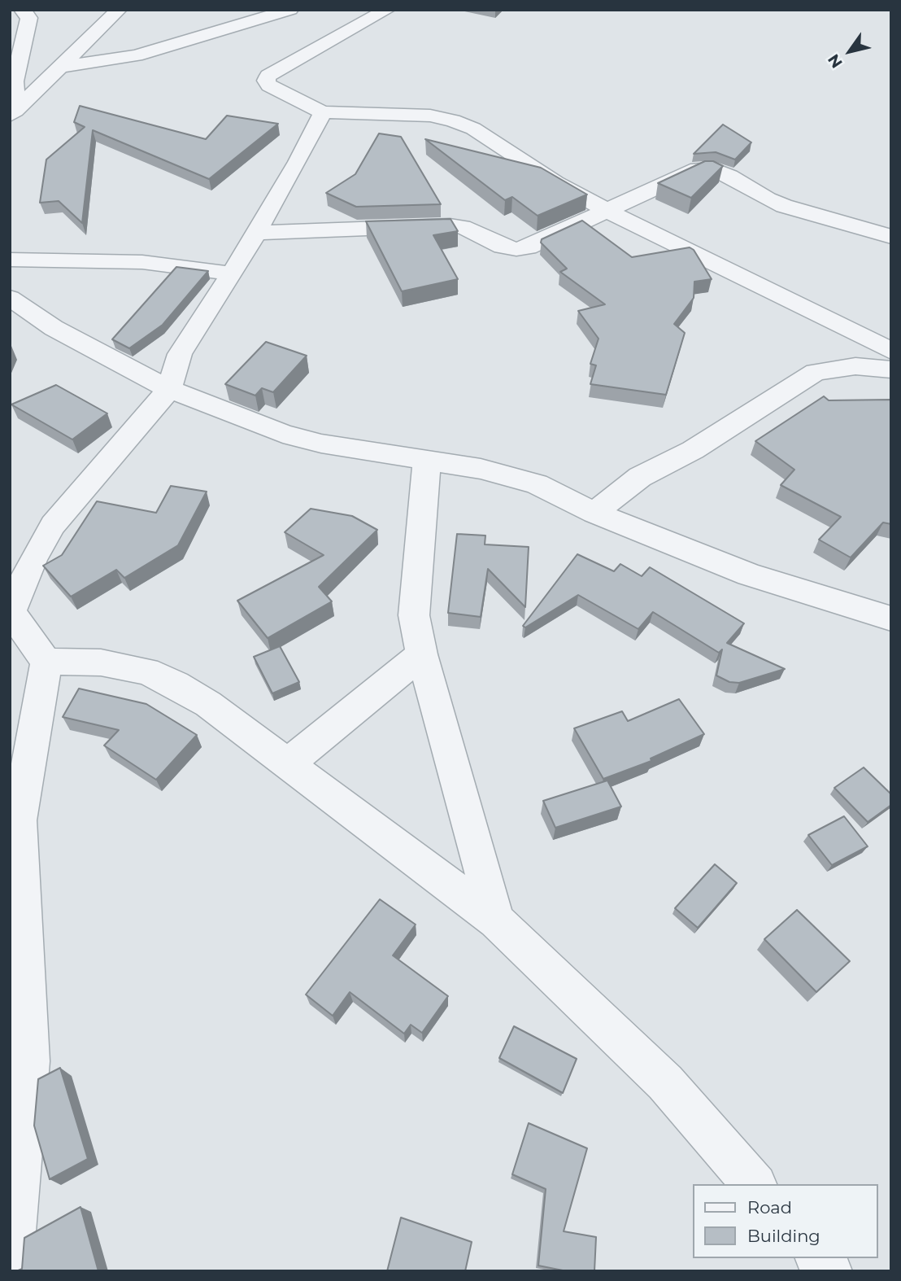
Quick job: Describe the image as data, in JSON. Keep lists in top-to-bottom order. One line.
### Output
{"legend":["Road","Building"],"north":"bottom left"}
